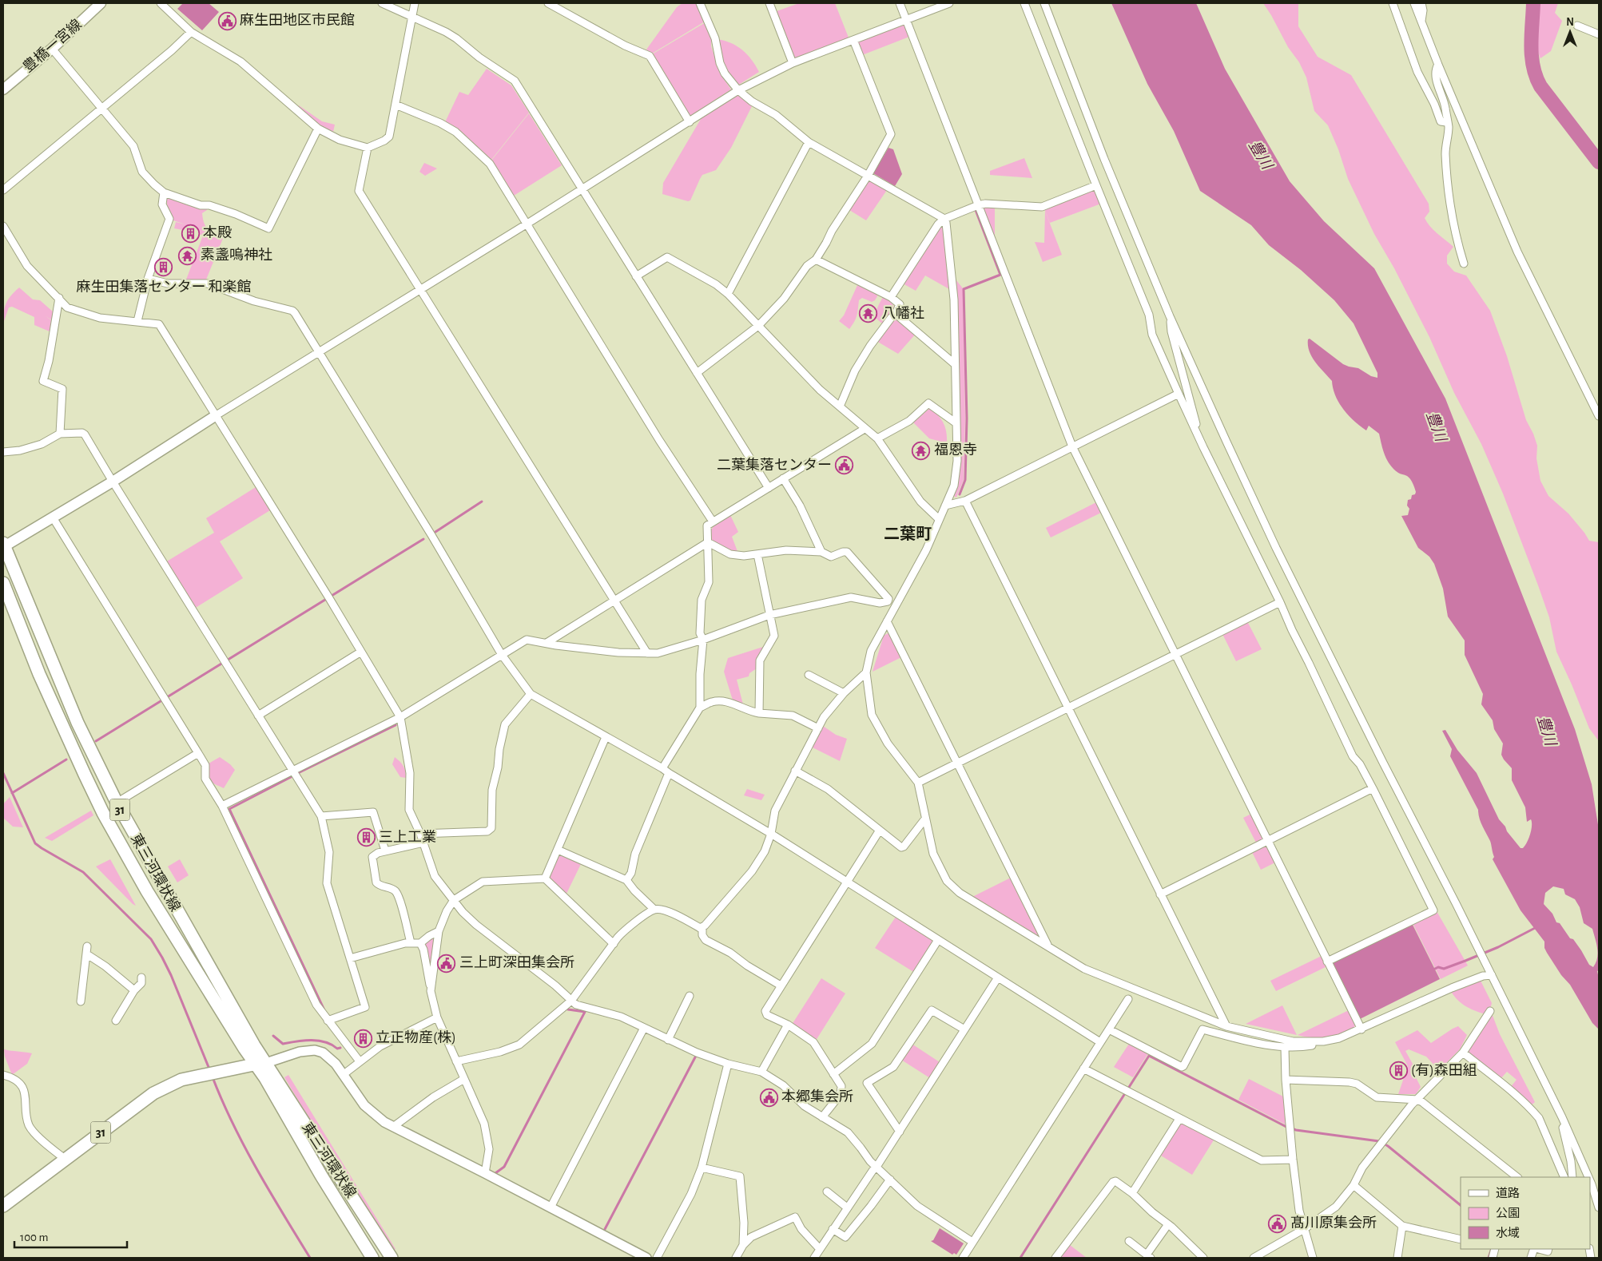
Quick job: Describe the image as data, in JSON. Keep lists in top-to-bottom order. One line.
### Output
{"streets":{"main road":["豊橋一宮線","31","東三河環状線"]},"crossings":[["31","東三河環状線"]],"districts":["二葉町"],"water":["豊川"],"places":{"public building":["麻生田地区市民館","二葉集落センター","三上町深田集会所","本郷集会所","髙川原集会所"],"building":["本殿","麻生田集落センター 和楽館","三上工業","立正物産(株)","(有)森田組"],"temple":["素盞嗚神社","八幡社","福恩寺"]},"legend":["道路","公園","水域"],"scale_bar":"100 m","north":"top"}
